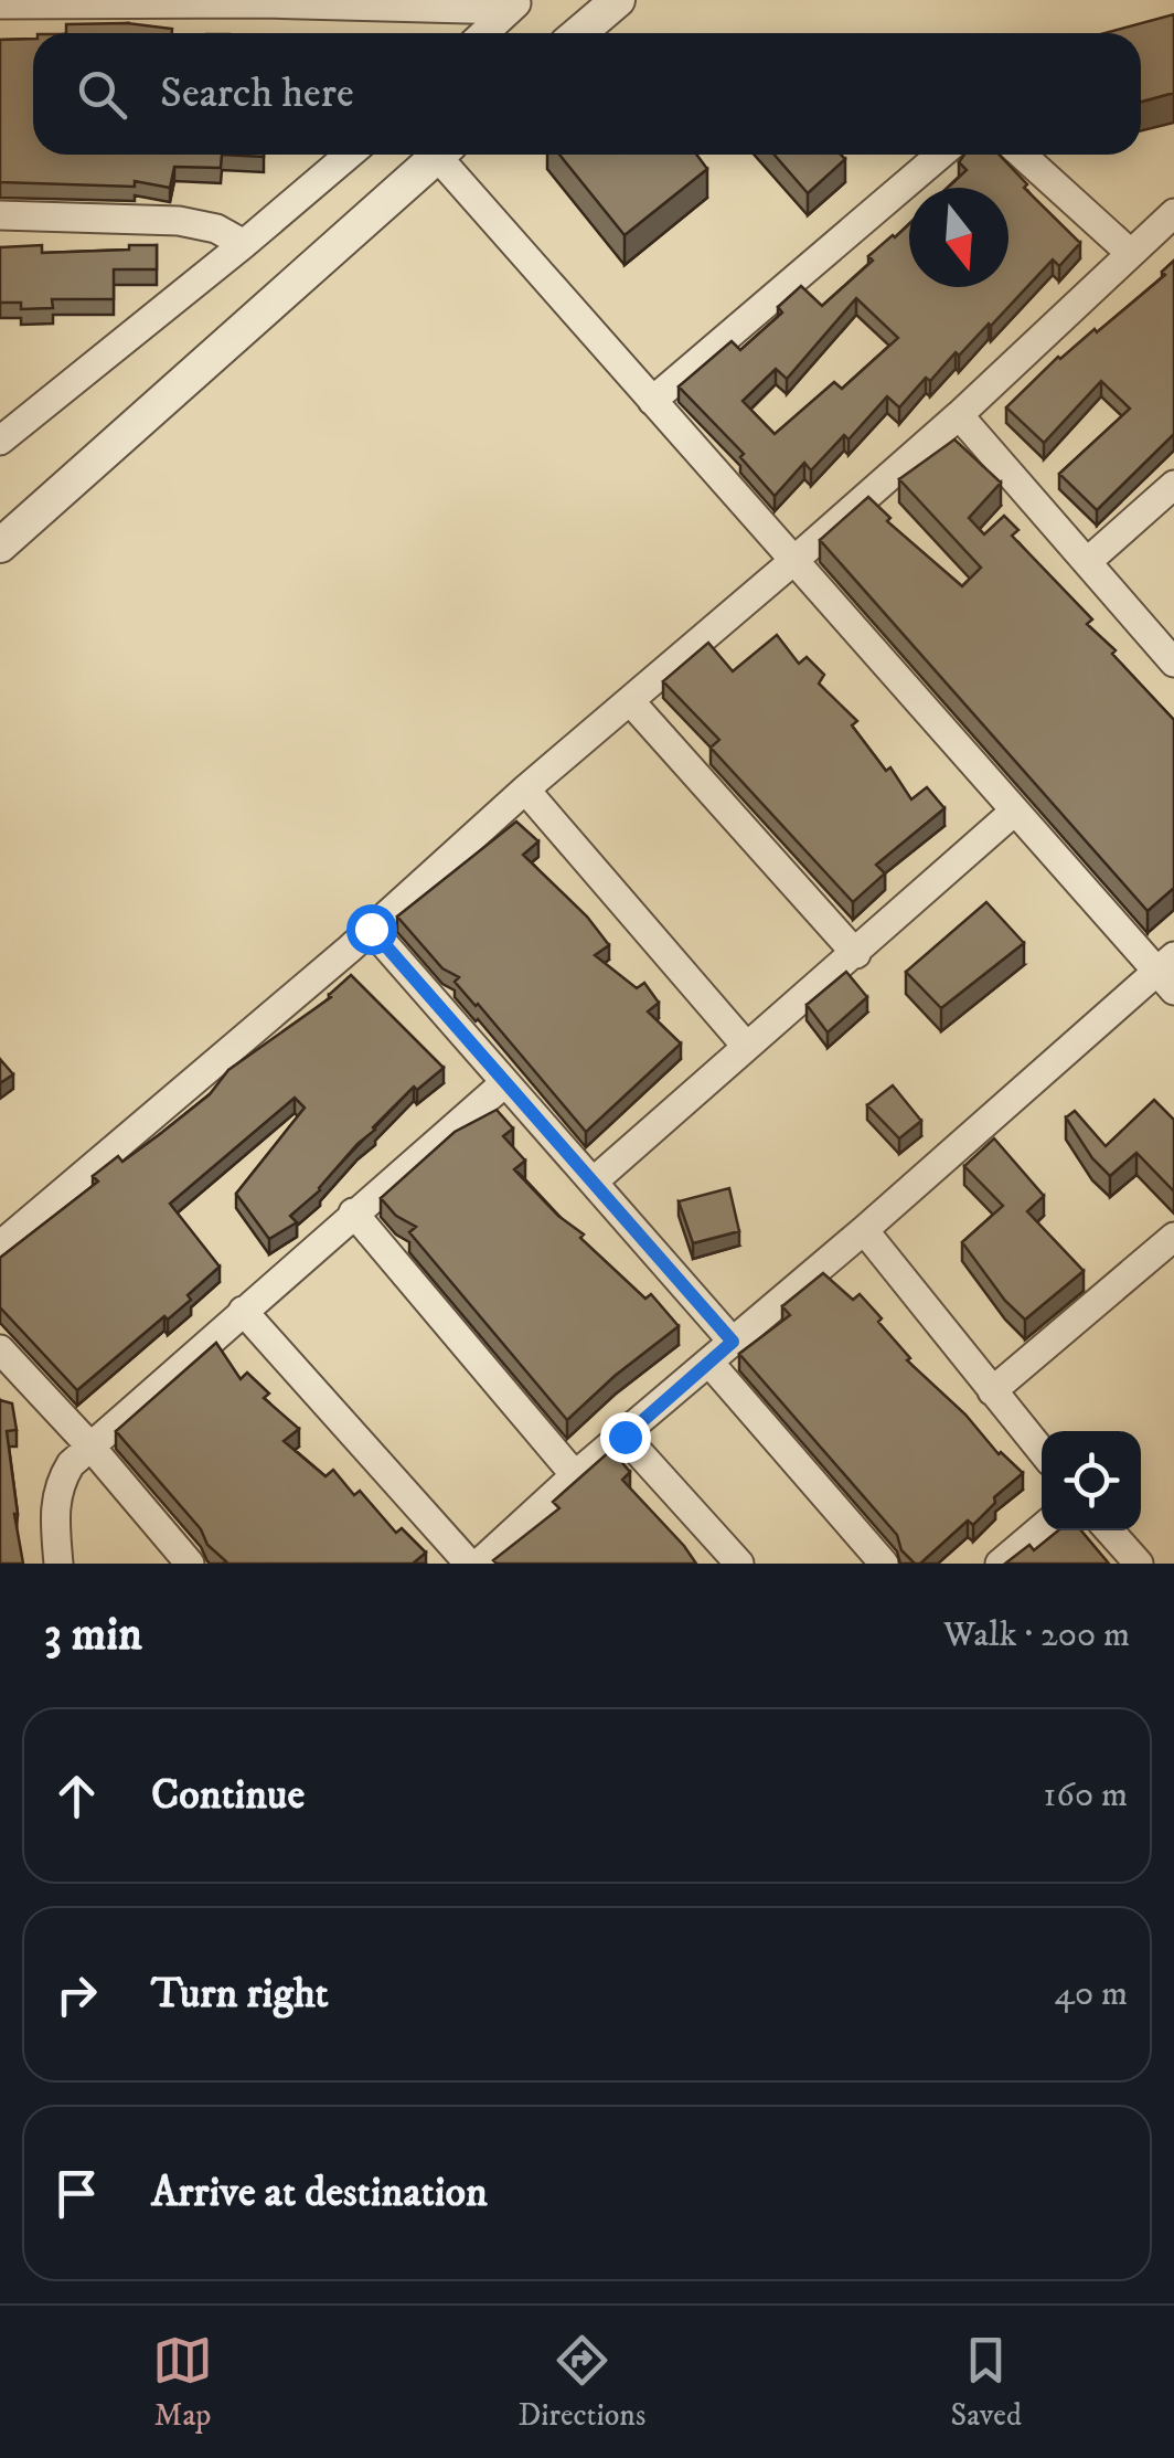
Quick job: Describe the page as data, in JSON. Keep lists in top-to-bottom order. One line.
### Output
{"north":"bottom","page":{"search":"Search here","heading":["3 min","Walk · 200 m"],"list":[["Continue","160 m"],["Turn right","40 m"],"Arrive at destination"],"nav":["Map","Directions","Saved"]}}
